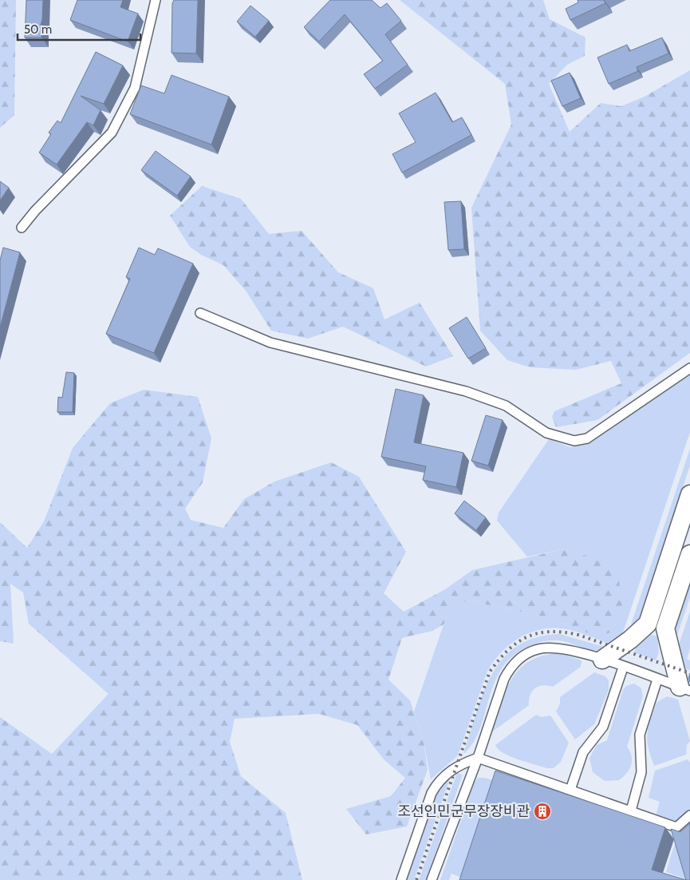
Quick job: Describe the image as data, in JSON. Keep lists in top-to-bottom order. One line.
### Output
{"places":{"building":["조선인민군무장장비관"]},"scale_bar":"50 m"}
